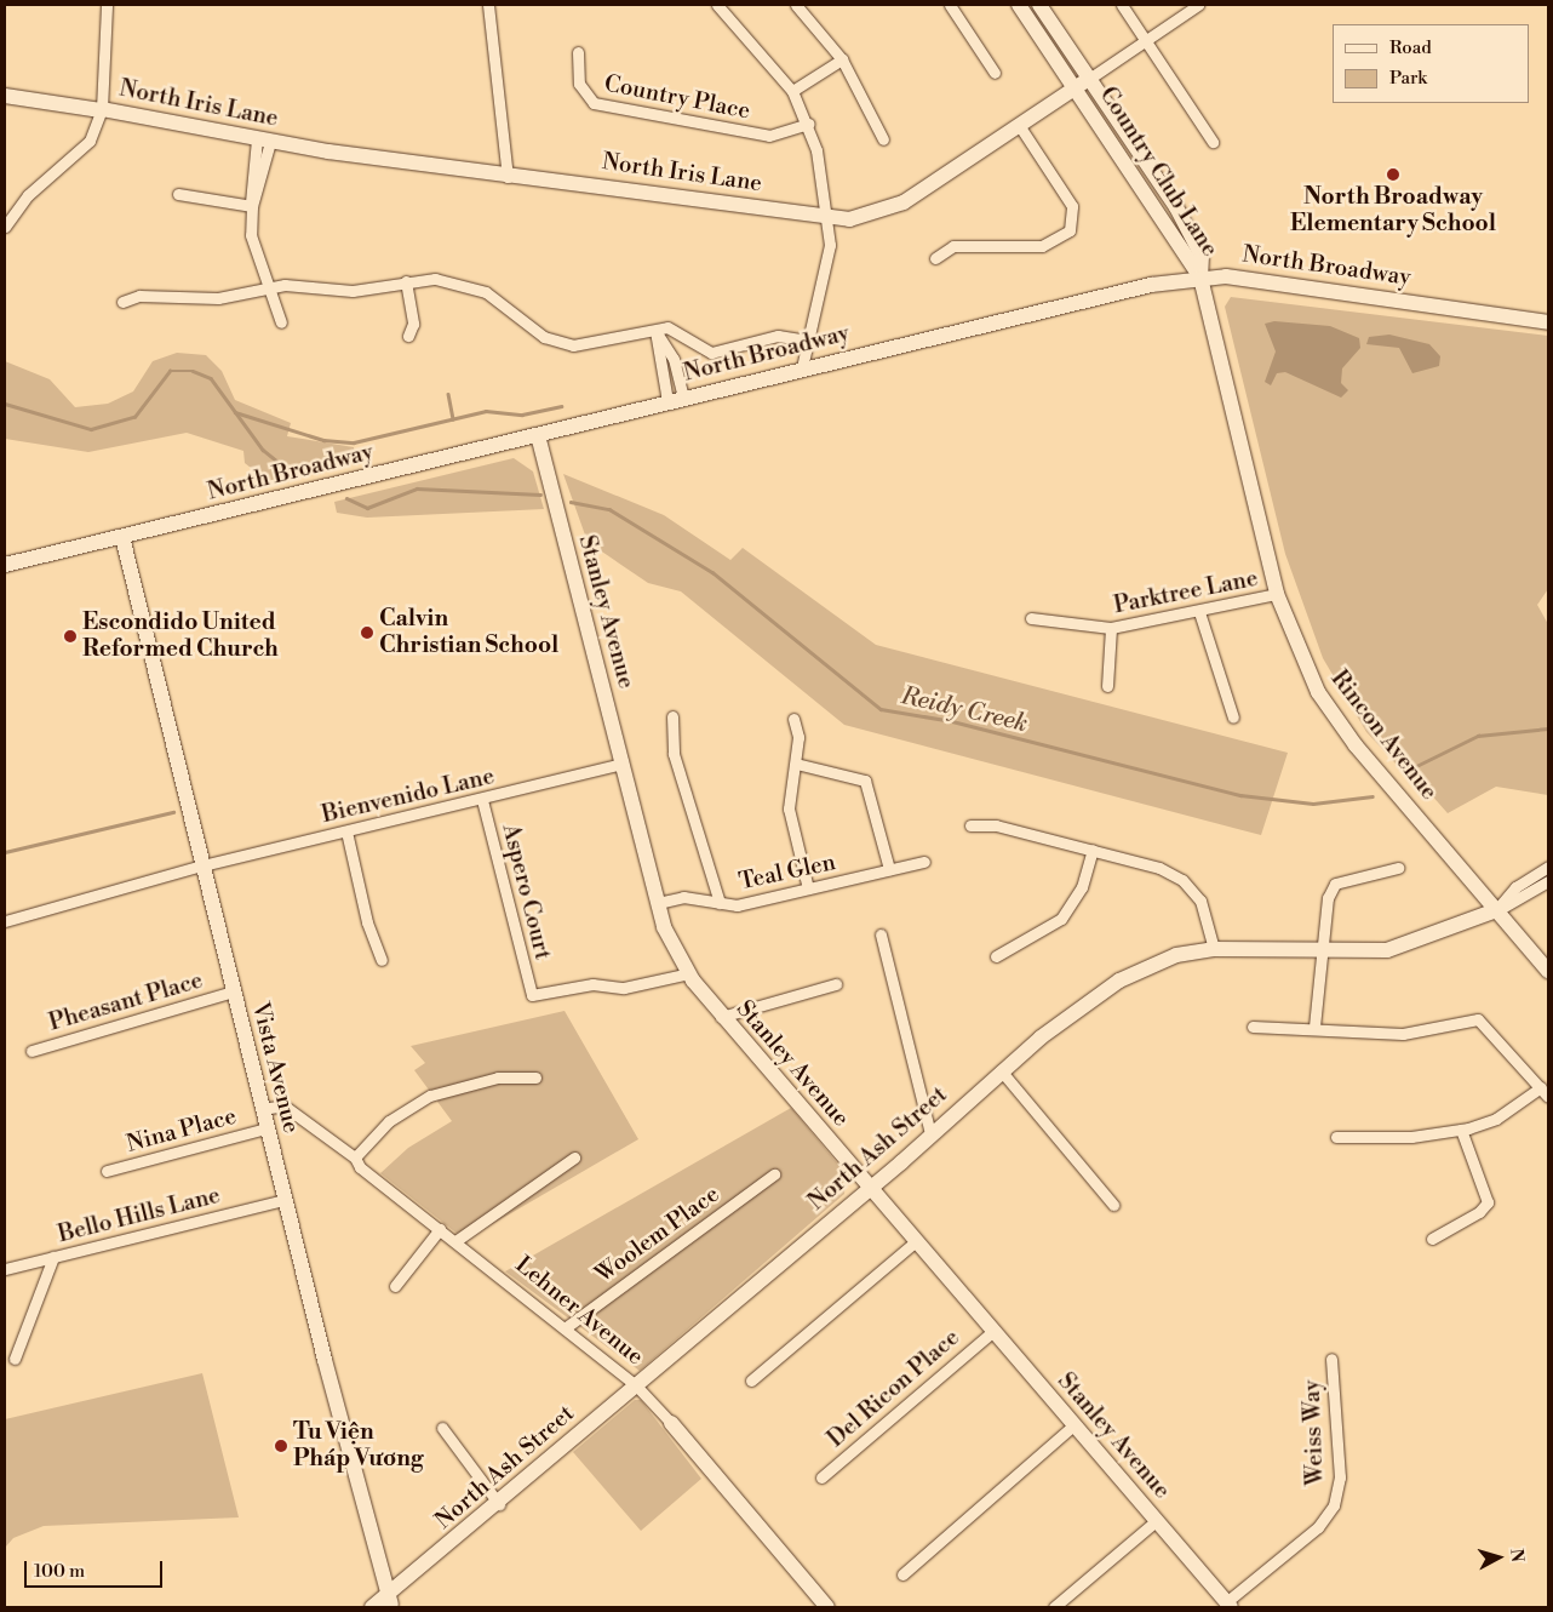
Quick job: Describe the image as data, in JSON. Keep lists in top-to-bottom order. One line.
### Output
{"streets":{"street":["Country Place","North Iris Lane","Country Club Lane","North Broadway","Parktree Lane","Stanley Avenue","Rincon Avenue","Bienvenido Lane","Teal Glen","Aspero Court","Pheasant Place","Vista Avenue","Nina Place","North Ash Street","Bello Hills Lane","Woolem Place","Lehner Avenue","Del Ricon Place","Weiss Way"]},"crossings":[["North Iris Lane","Country Club Lane"],["Country Club Lane","North Broadway"],["Country Club Lane","Rincon Avenue"],["North Broadway","Stanley Avenue"],["North Broadway","Rincon Avenue"],["North Broadway","Vista Avenue"],["Parktree Lane","Rincon Avenue"],["Stanley Avenue","Bienvenido Lane"],["Stanley Avenue","Teal Glen"],["Stanley Avenue","Aspero Court"],["Stanley Avenue","North Ash Street"],["Stanley Avenue","Del Ricon Place"],["Stanley Avenue","Weiss Way"],["Rincon Avenue","North Ash Street"],["Bienvenido Lane","Aspero Court"],["Bienvenido Lane","Vista Avenue"],["Pheasant Place","Vista Avenue"],["Vista Avenue","Nina Place"],["Vista Avenue","North Ash Street"],["Vista Avenue","Bello Hills Lane"],["Vista Avenue","Lehner Avenue"],["North Ash Street","Lehner Avenue"],["Woolem Place","Lehner Avenue"]],"water":["Reidy Creek"],"places":["North Broadway Elementary School","Calvin Christian School","Escondido United Reformed Church","Tu Viện Pháp Vương"],"legend":["Road","Park"],"scale_bar":"100 m","north":"right"}
